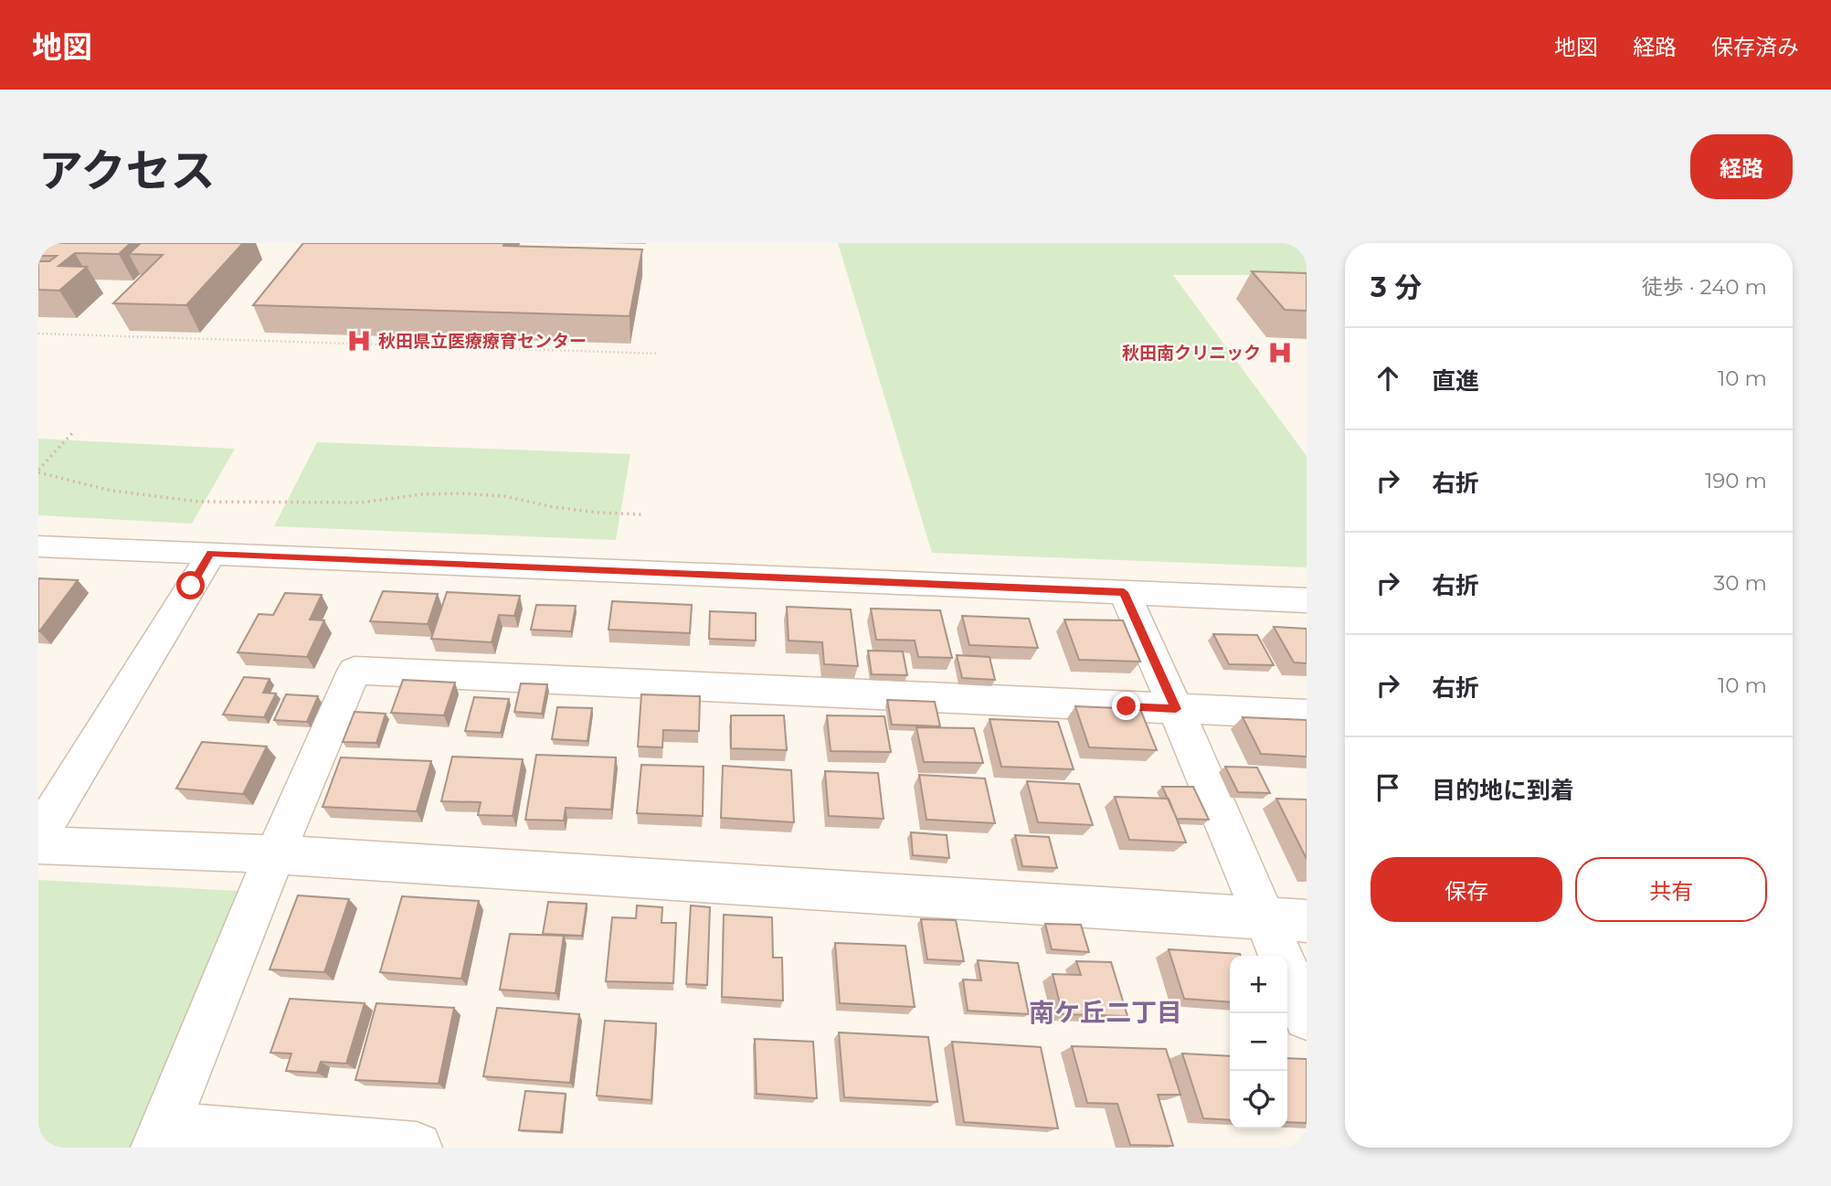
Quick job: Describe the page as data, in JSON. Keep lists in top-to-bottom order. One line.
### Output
{"districts":["南ケ丘二丁目"],"places":{"hospital":["秋田県立医療療育センター","秋田南クリニック"]},"page":{"header":"地図","nav":["地図","経路","保存済み"],"title":"アクセス","buttons":["経路",["保存","共有"]],"heading":["3 分","徒歩 · 240 m"],"list":[["直進","10 m"],["右折","190 m"],["右折","30 m"],["右折","10 m"],"目的地に到着"],"map_buttons":["+","−"]}}
